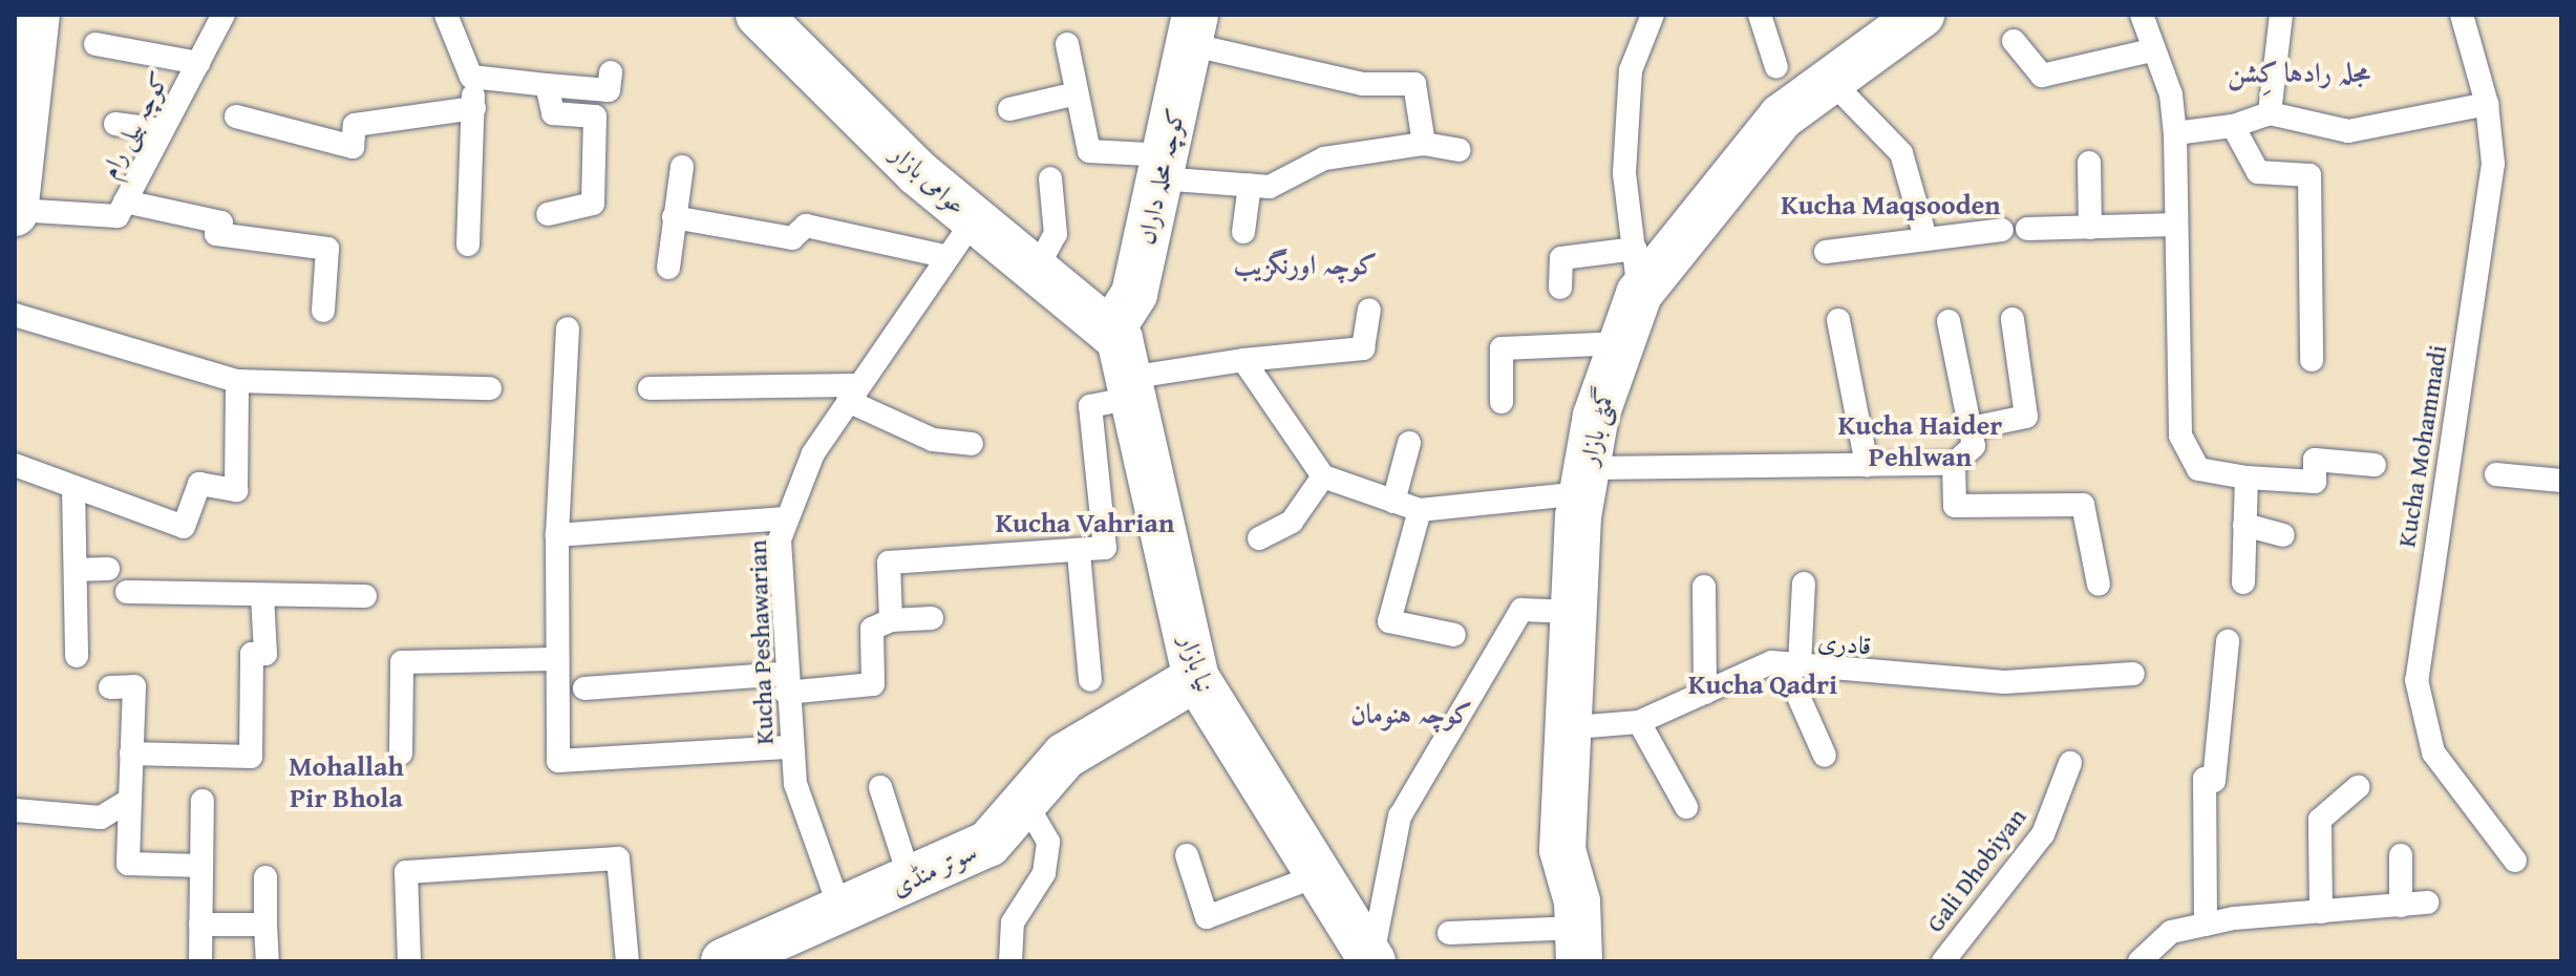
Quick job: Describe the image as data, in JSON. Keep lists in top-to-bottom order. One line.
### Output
{"streets":{"street":["کوچہ محلہ داراں","عوامی بازار","گمٹی بازار","نیا بازار","سوتر منڈی"],"lane":["کوچہ بیلی رام","Kucha Mohammadi","Kucha Peshawarian","قادری","Gali Dhobiyan"]},"crossings":[["کوچہ محلہ داراں","عوامی بازار"],["کوچہ محلہ داراں","نیا بازار"],["عوامی بازار","Kucha Peshawarian"],["عوامی بازار","نیا بازار"],["گمٹی بازار","قادری"],["Kucha Peshawarian","سوتر منڈی"],["نیا بازار","سوتر منڈی"]],"districts":["مجلہ رادها كِشن","Kucha Maqsooden","کوچہ اورنگزیب","Kucha Haider Pehlwan","Kucha Vahrian","Kucha Qadri","کوچہ ہنومان","Mohallah Pir Bhola"]}
